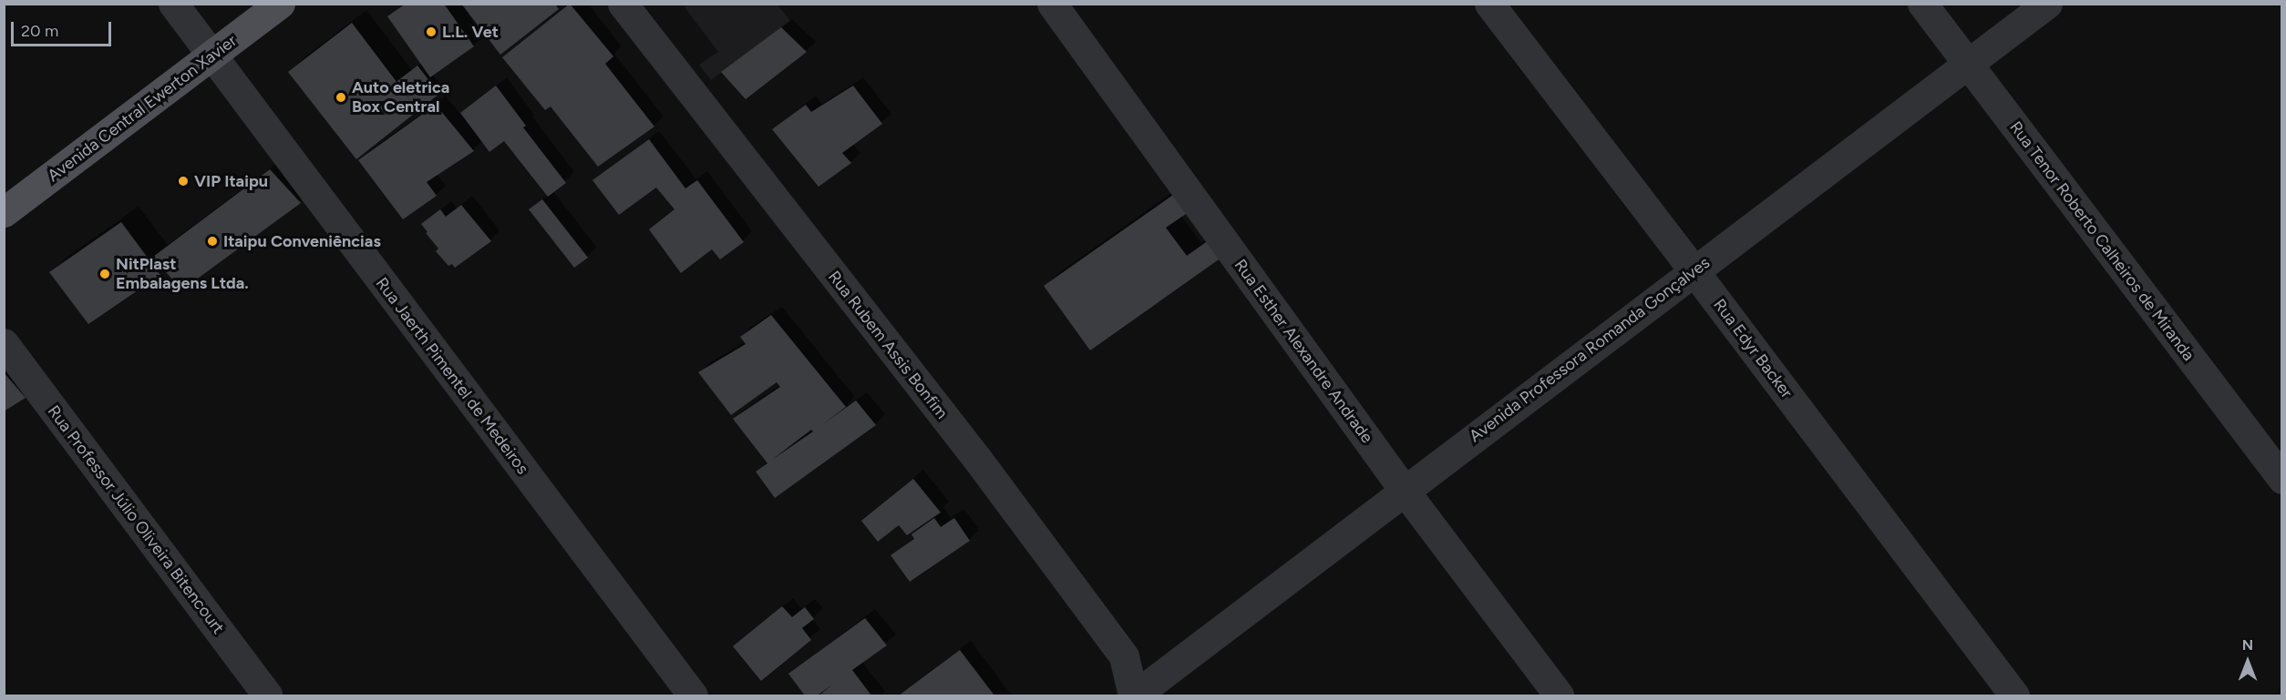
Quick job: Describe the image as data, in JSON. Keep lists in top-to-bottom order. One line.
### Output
{"streets":{"main road":["Avenida Central Ewerton Xavier"],"street":["Rua Tenor Roberto Calheiros de Miranda","Rua Rubem Assis Bonfim","Rua Edyr Backer","Avenida Professora Romanda Gonçalves","Rua Esther Alexandre Andrade","Rua Jaerth Pimentel de Medeiros","Rua Professor Júlio Oliveira Bitencourt"]},"crossings":[["Avenida Central Ewerton Xavier","Rua Jaerth Pimentel de Medeiros"],["Rua Tenor Roberto Calheiros de Miranda","Avenida Professora Romanda Gonçalves"],["Rua Rubem Assis Bonfim","Avenida Professora Romanda Gonçalves"],["Rua Edyr Backer","Avenida Professora Romanda Gonçalves"],["Avenida Professora Romanda Gonçalves","Rua Esther Alexandre Andrade"]],"places":["L.L. Vet","Auto eletrica Box Central","VIP Itaipu","Itaipu Conveniências","NitPlast Embalagens Ltda."],"scale_bar":"20 m","north":"top"}
